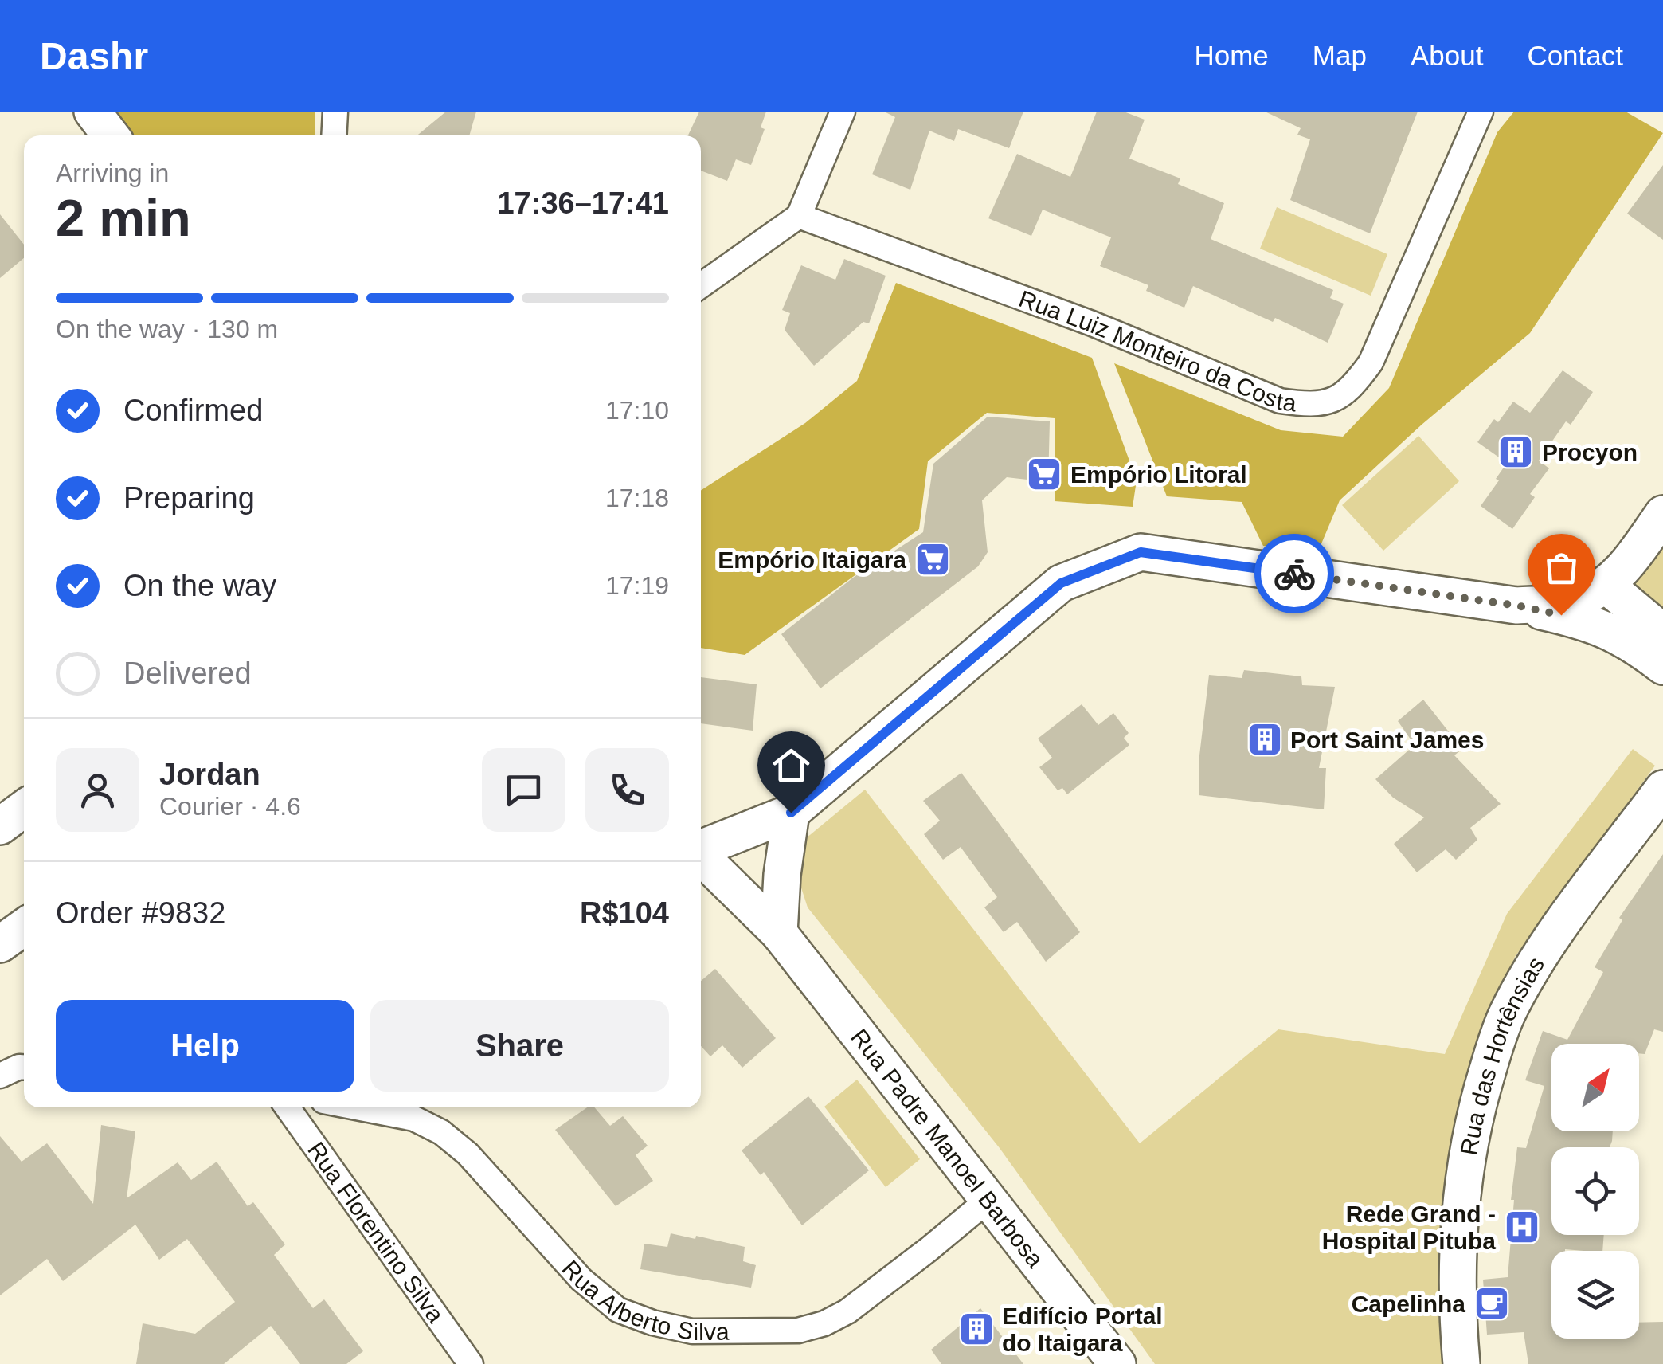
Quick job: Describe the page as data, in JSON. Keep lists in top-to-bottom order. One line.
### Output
{"streets":{"street":["Rua Luiz Monteiro da Costa","Rua das Hortênsias","Rua Padre Manoel Barbosa","Rua Florentino Silva","Rua Alberto Silva"]},"crossings":[["Rua Padre Manoel Barbosa","Rua Alberto Silva"]],"places":{"building":["Procyon","Port Saint James","Edifício Portal do Itaigara"],"supermarket":["Empório Litoral","Empório Itaigara"],"hospital":["Rede Grand - Hospital Pituba"],"cafe":["Capelinha"]},"north":"top right","page":{"header":"Dashr","nav":["Home","Map","About","Contact"],"heading":["2 min","Arriving in","17:36–17:41"],"panel":["Jordan","Courier · 4.6","Order #9832","R$104"],"bar":"On the way · 130 m","list":[["Confirmed","17:10"],["Preparing","17:18"],["On the way","17:19"],"Delivered"],"buttons":["Help","Share"]}}
